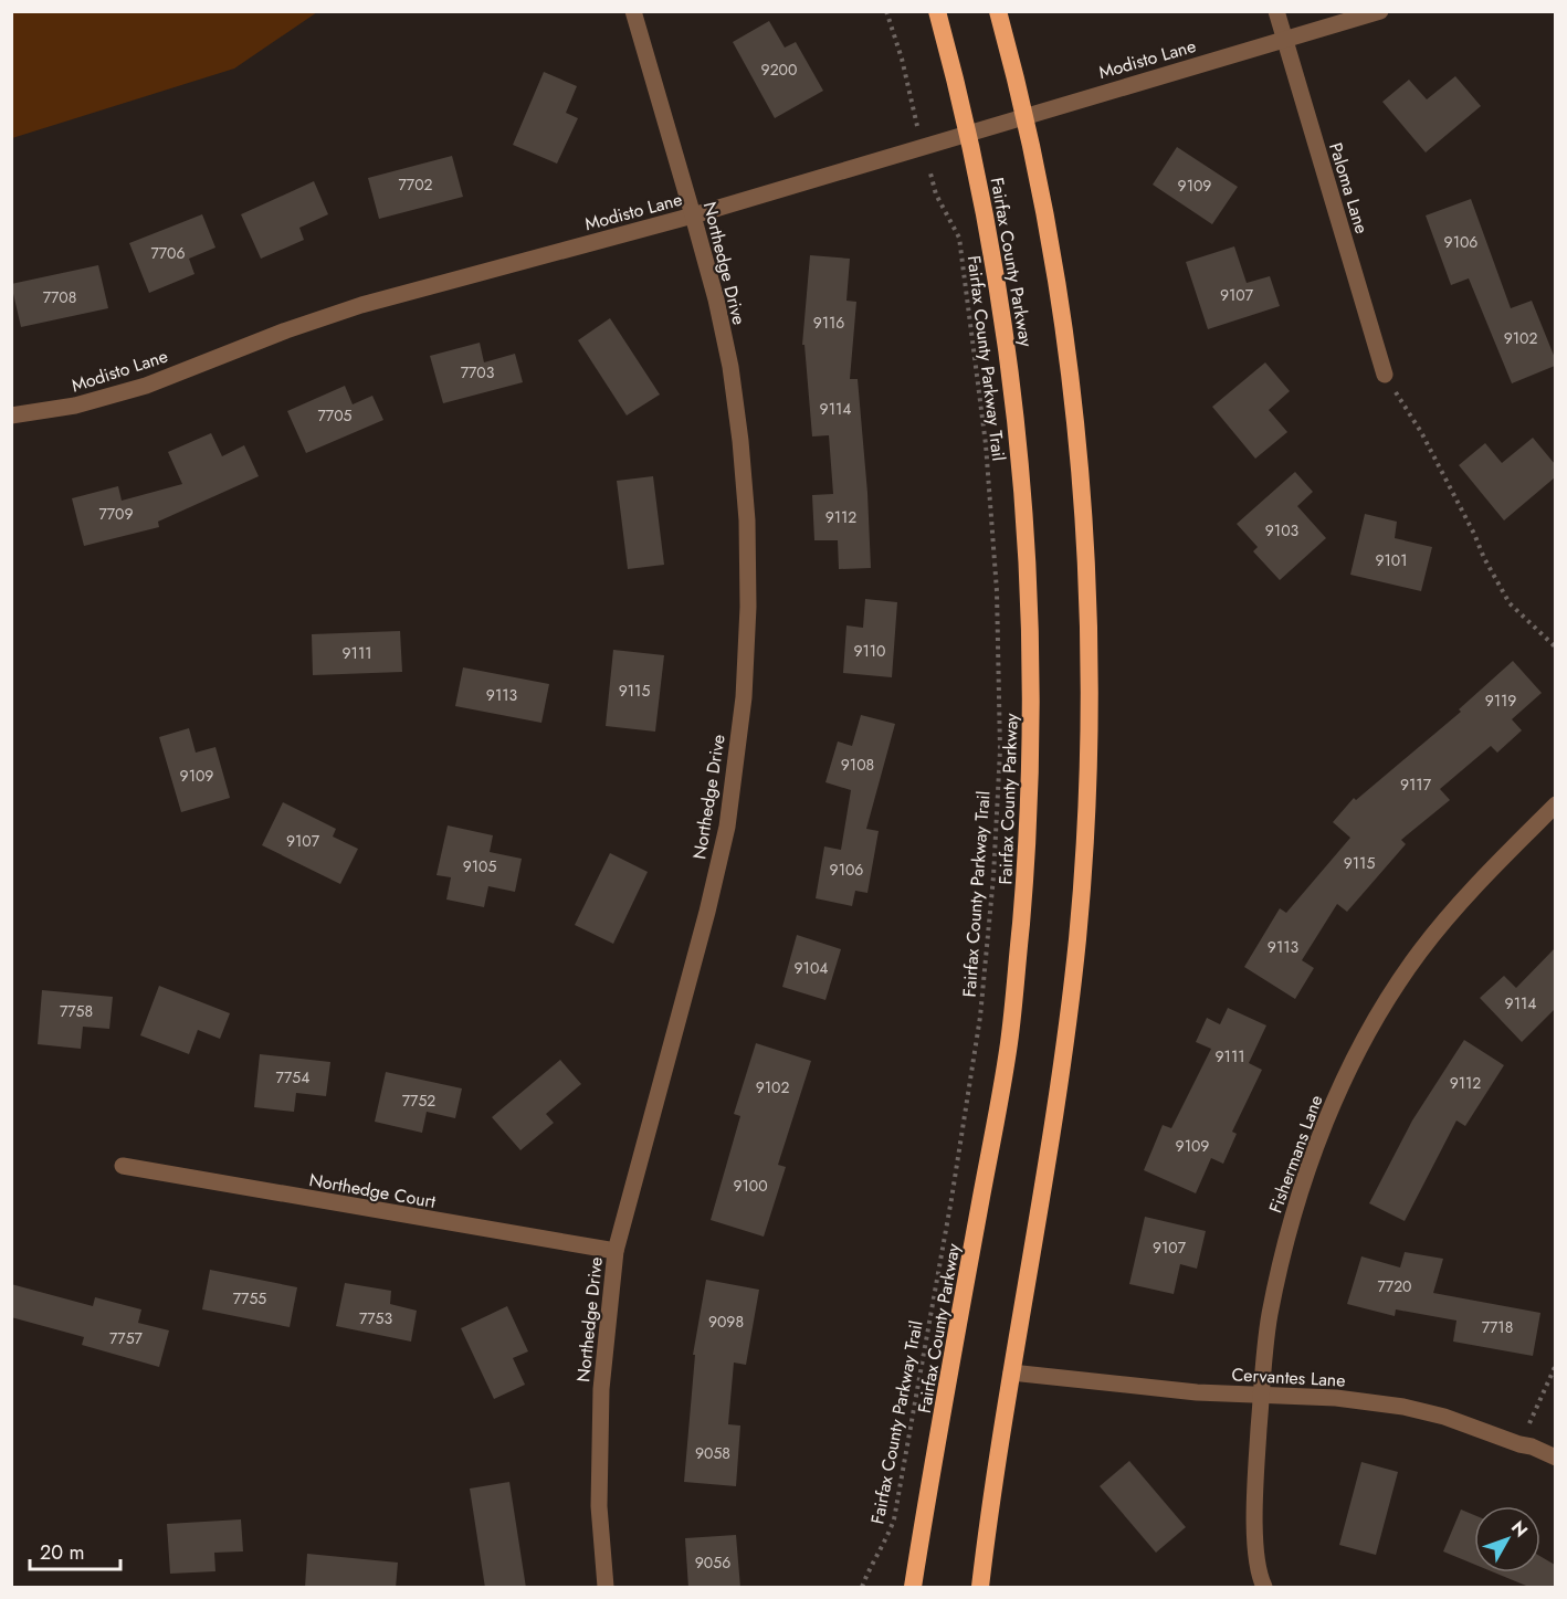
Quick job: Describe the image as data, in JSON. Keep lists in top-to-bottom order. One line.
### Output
{"streets":{"highway":["Fairfax County Parkway"],"street":["Modisto Lane","Paloma Lane","Northedge Drive","Fishermans Lane","Northedge Court","Cervantes Lane"],"path":["Fairfax County Parkway Trail"]},"crossings":[["Modisto Lane","Paloma Lane"],["Modisto Lane","Fairfax County Parkway"],["Modisto Lane","Northedge Drive"],["Fairfax County Parkway","Cervantes Lane"],["Northedge Drive","Northedge Court"],["Fishermans Lane","Cervantes Lane"]],"house_numbers":["9200","7702","9109","9106","7706","9107","7708","9116","9102","7703","9114","7705","7709","9112","9103","9101","9110","9111","9115","9113","9119","9108","9109","9117","9107","9115","9105","9106","9113","9104","9114","7758","9111","7754","9112","9102","7752","9109","9100","9107","7720","7755","7753","9098","7718","7757","9058","9056"],"scale_bar":"20 m","north":"top right"}
